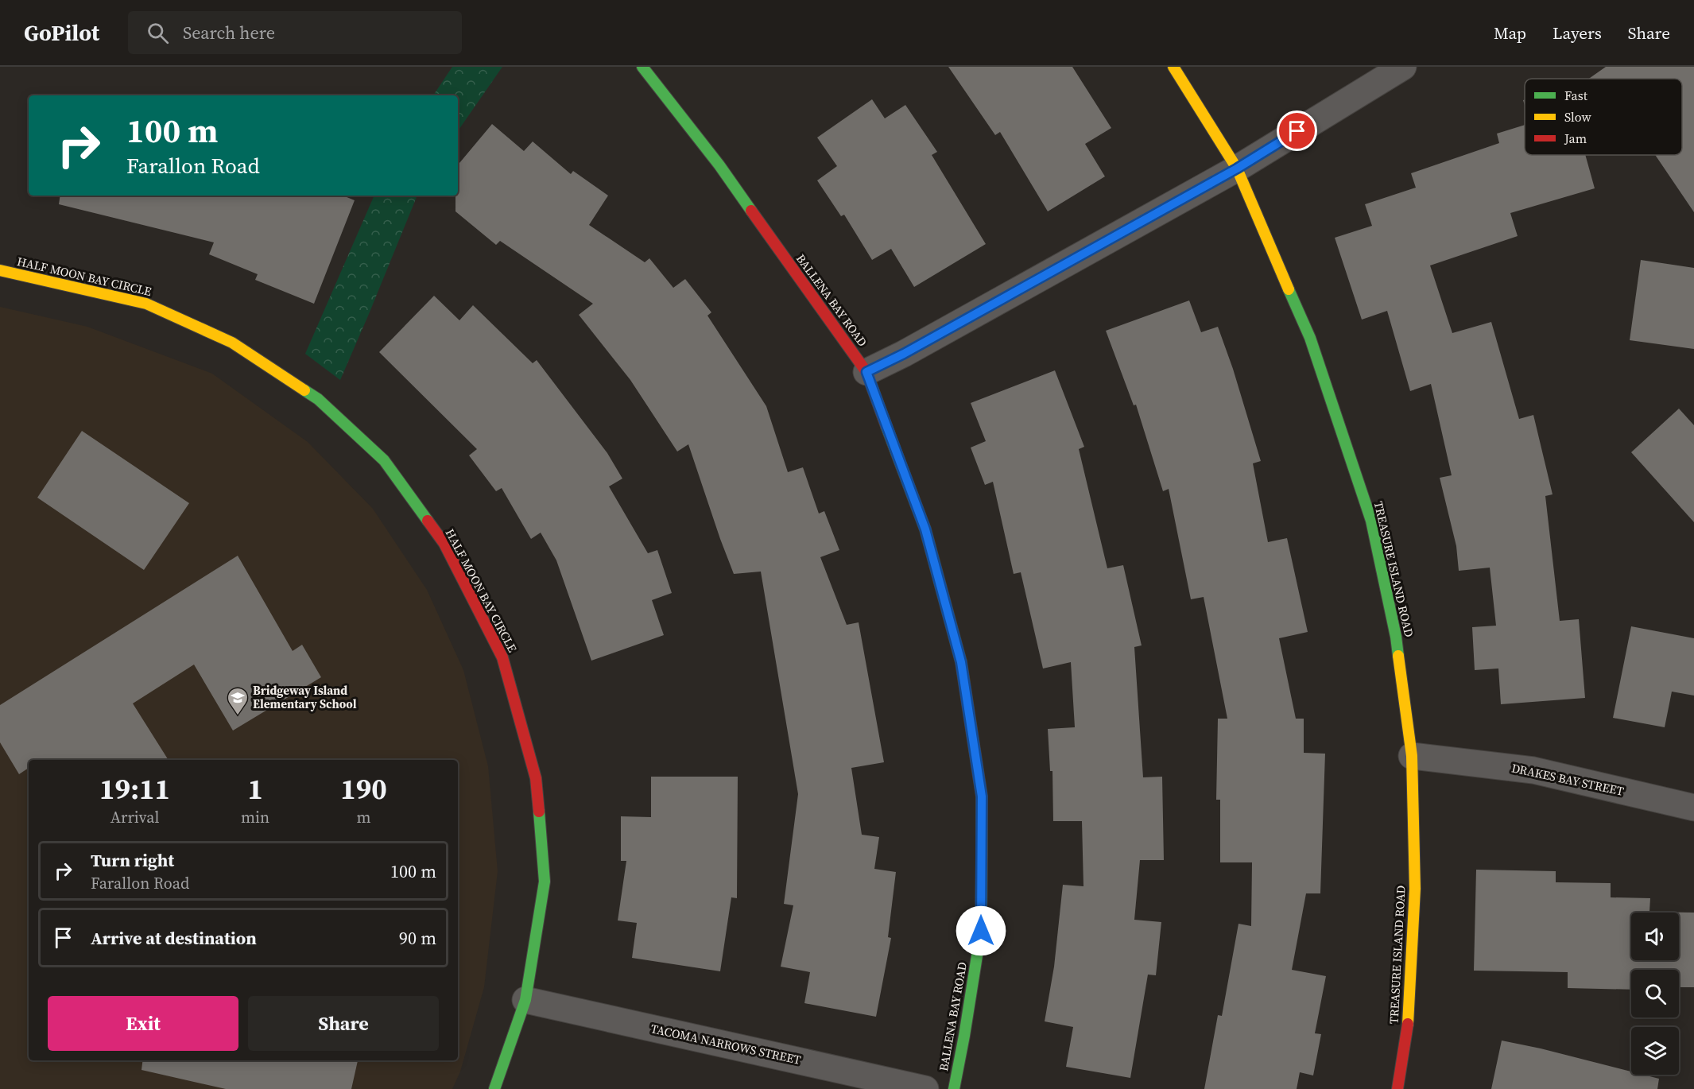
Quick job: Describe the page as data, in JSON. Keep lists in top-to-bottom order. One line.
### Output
{"streets":{"street":["HALF MOON BAY CIRCLE","BALLENA BAY ROAD","TREASURE ISLAND ROAD","DRAKES BAY STREET","TACOMA NARROWS STREET"]},"crossings":[["HALF MOON BAY CIRCLE","TACOMA NARROWS STREET"],["TREASURE ISLAND ROAD","DRAKES BAY STREET"]],"places":{"school or university":["Bridgeway Island Elementary School"]},"legend":["Fast","Slow","Jam"],"page":{"header":"GoPilot","search":"Search here","nav":["Map","Layers","Share"],"turn":["100 m","Farallon Road"],"eta":["19:11","Arrival","1","min","190","m"],"list":[{"name":"Turn right","note":"Farallon Road","value":"100 m"},{"name":"Arrive at destination","value":"90 m"}],"buttons":["Exit","Share"]}}
